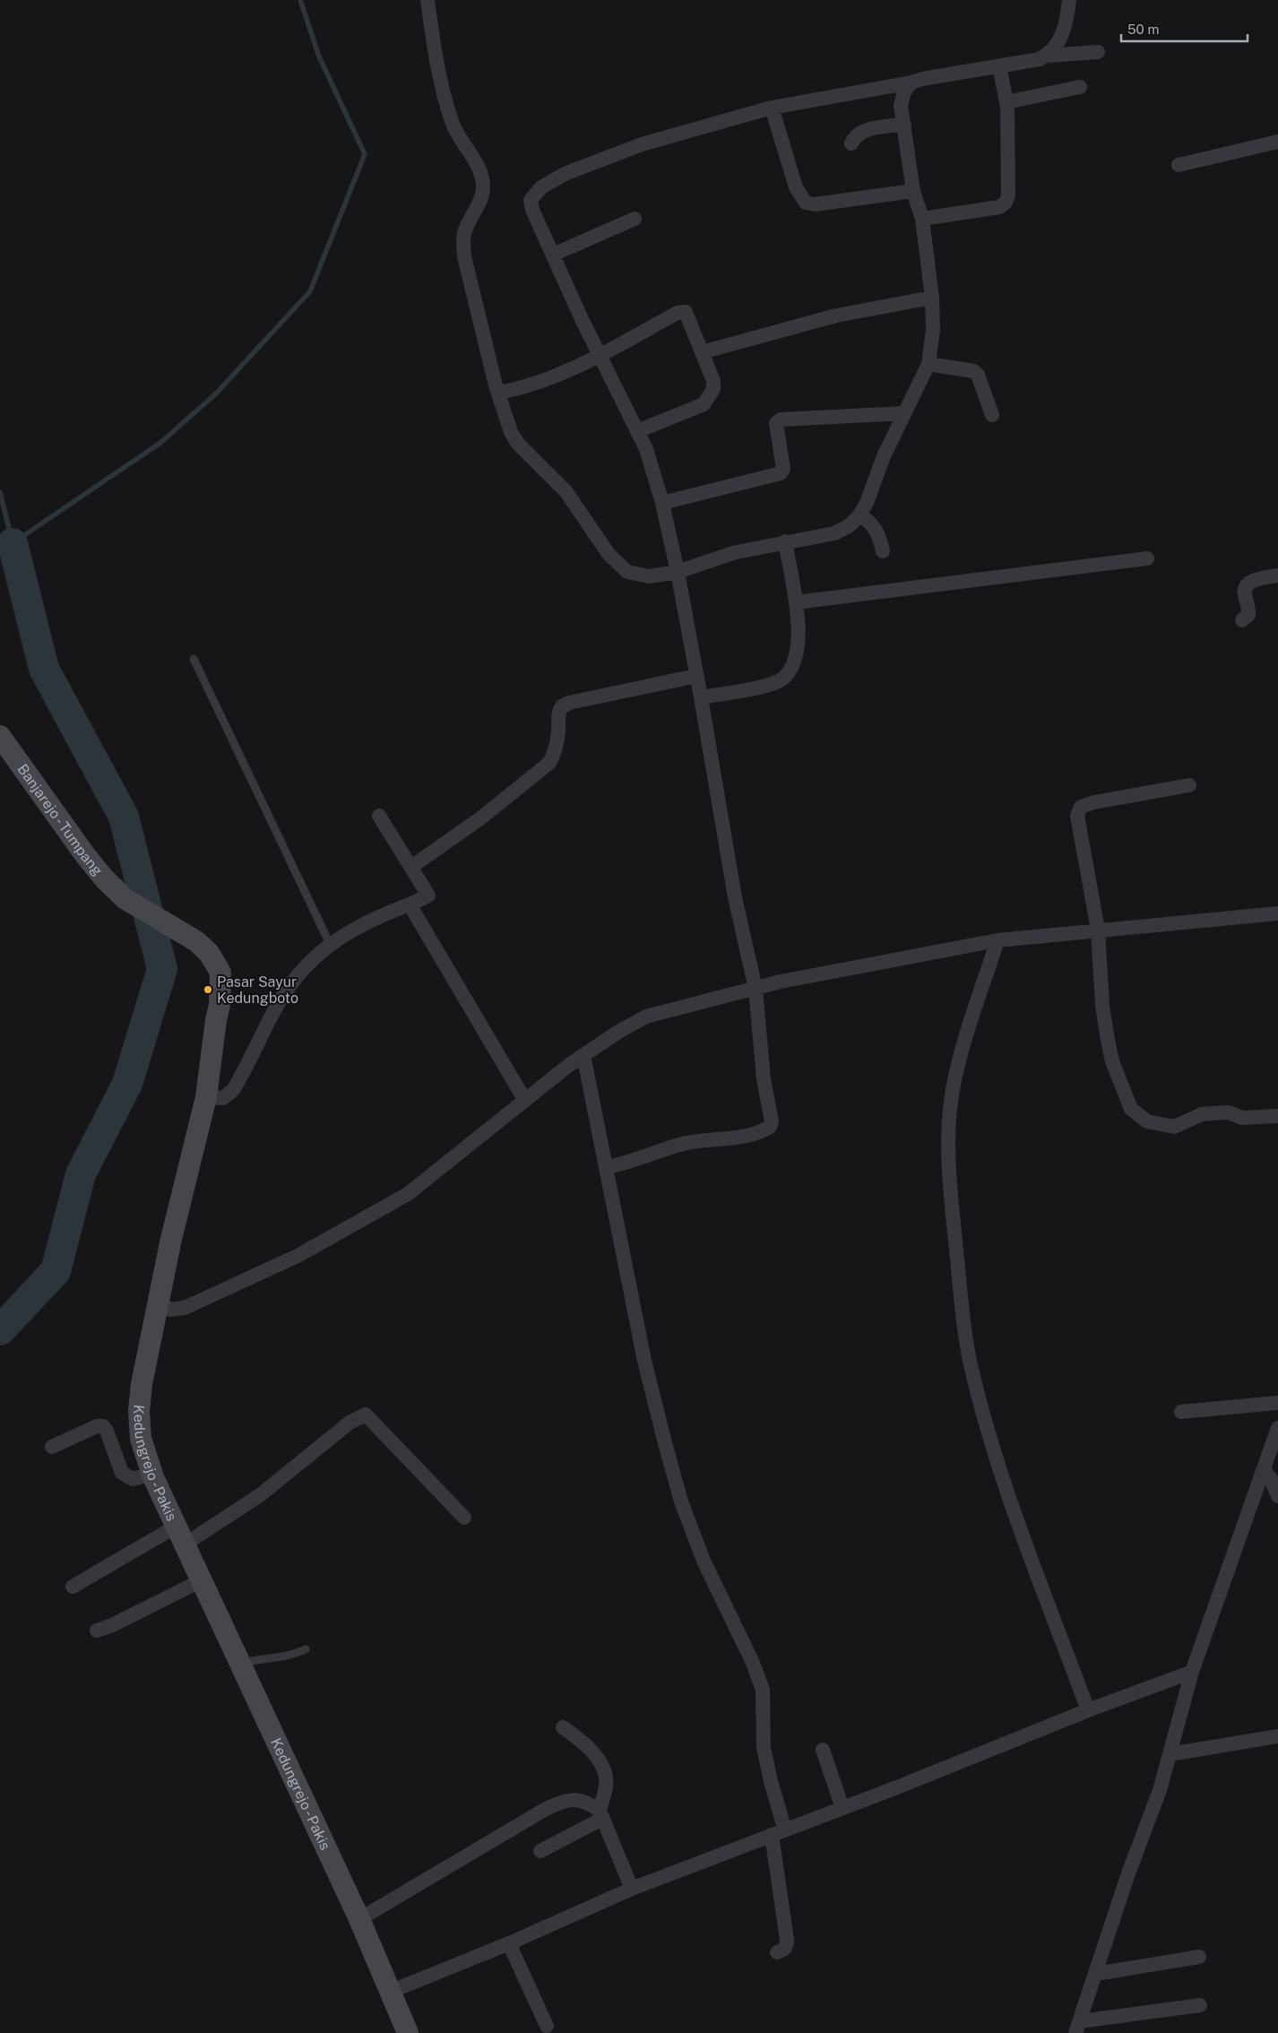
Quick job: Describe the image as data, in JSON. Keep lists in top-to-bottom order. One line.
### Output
{"streets":{"main road":["Banjarejo - Tumpang","Kedungrejo - Pakis"]},"crossings":[["Banjarejo - Tumpang","Kedungrejo - Pakis"]],"places":["Pasar Sayur Kedungboto"],"scale_bar":"50 m"}
